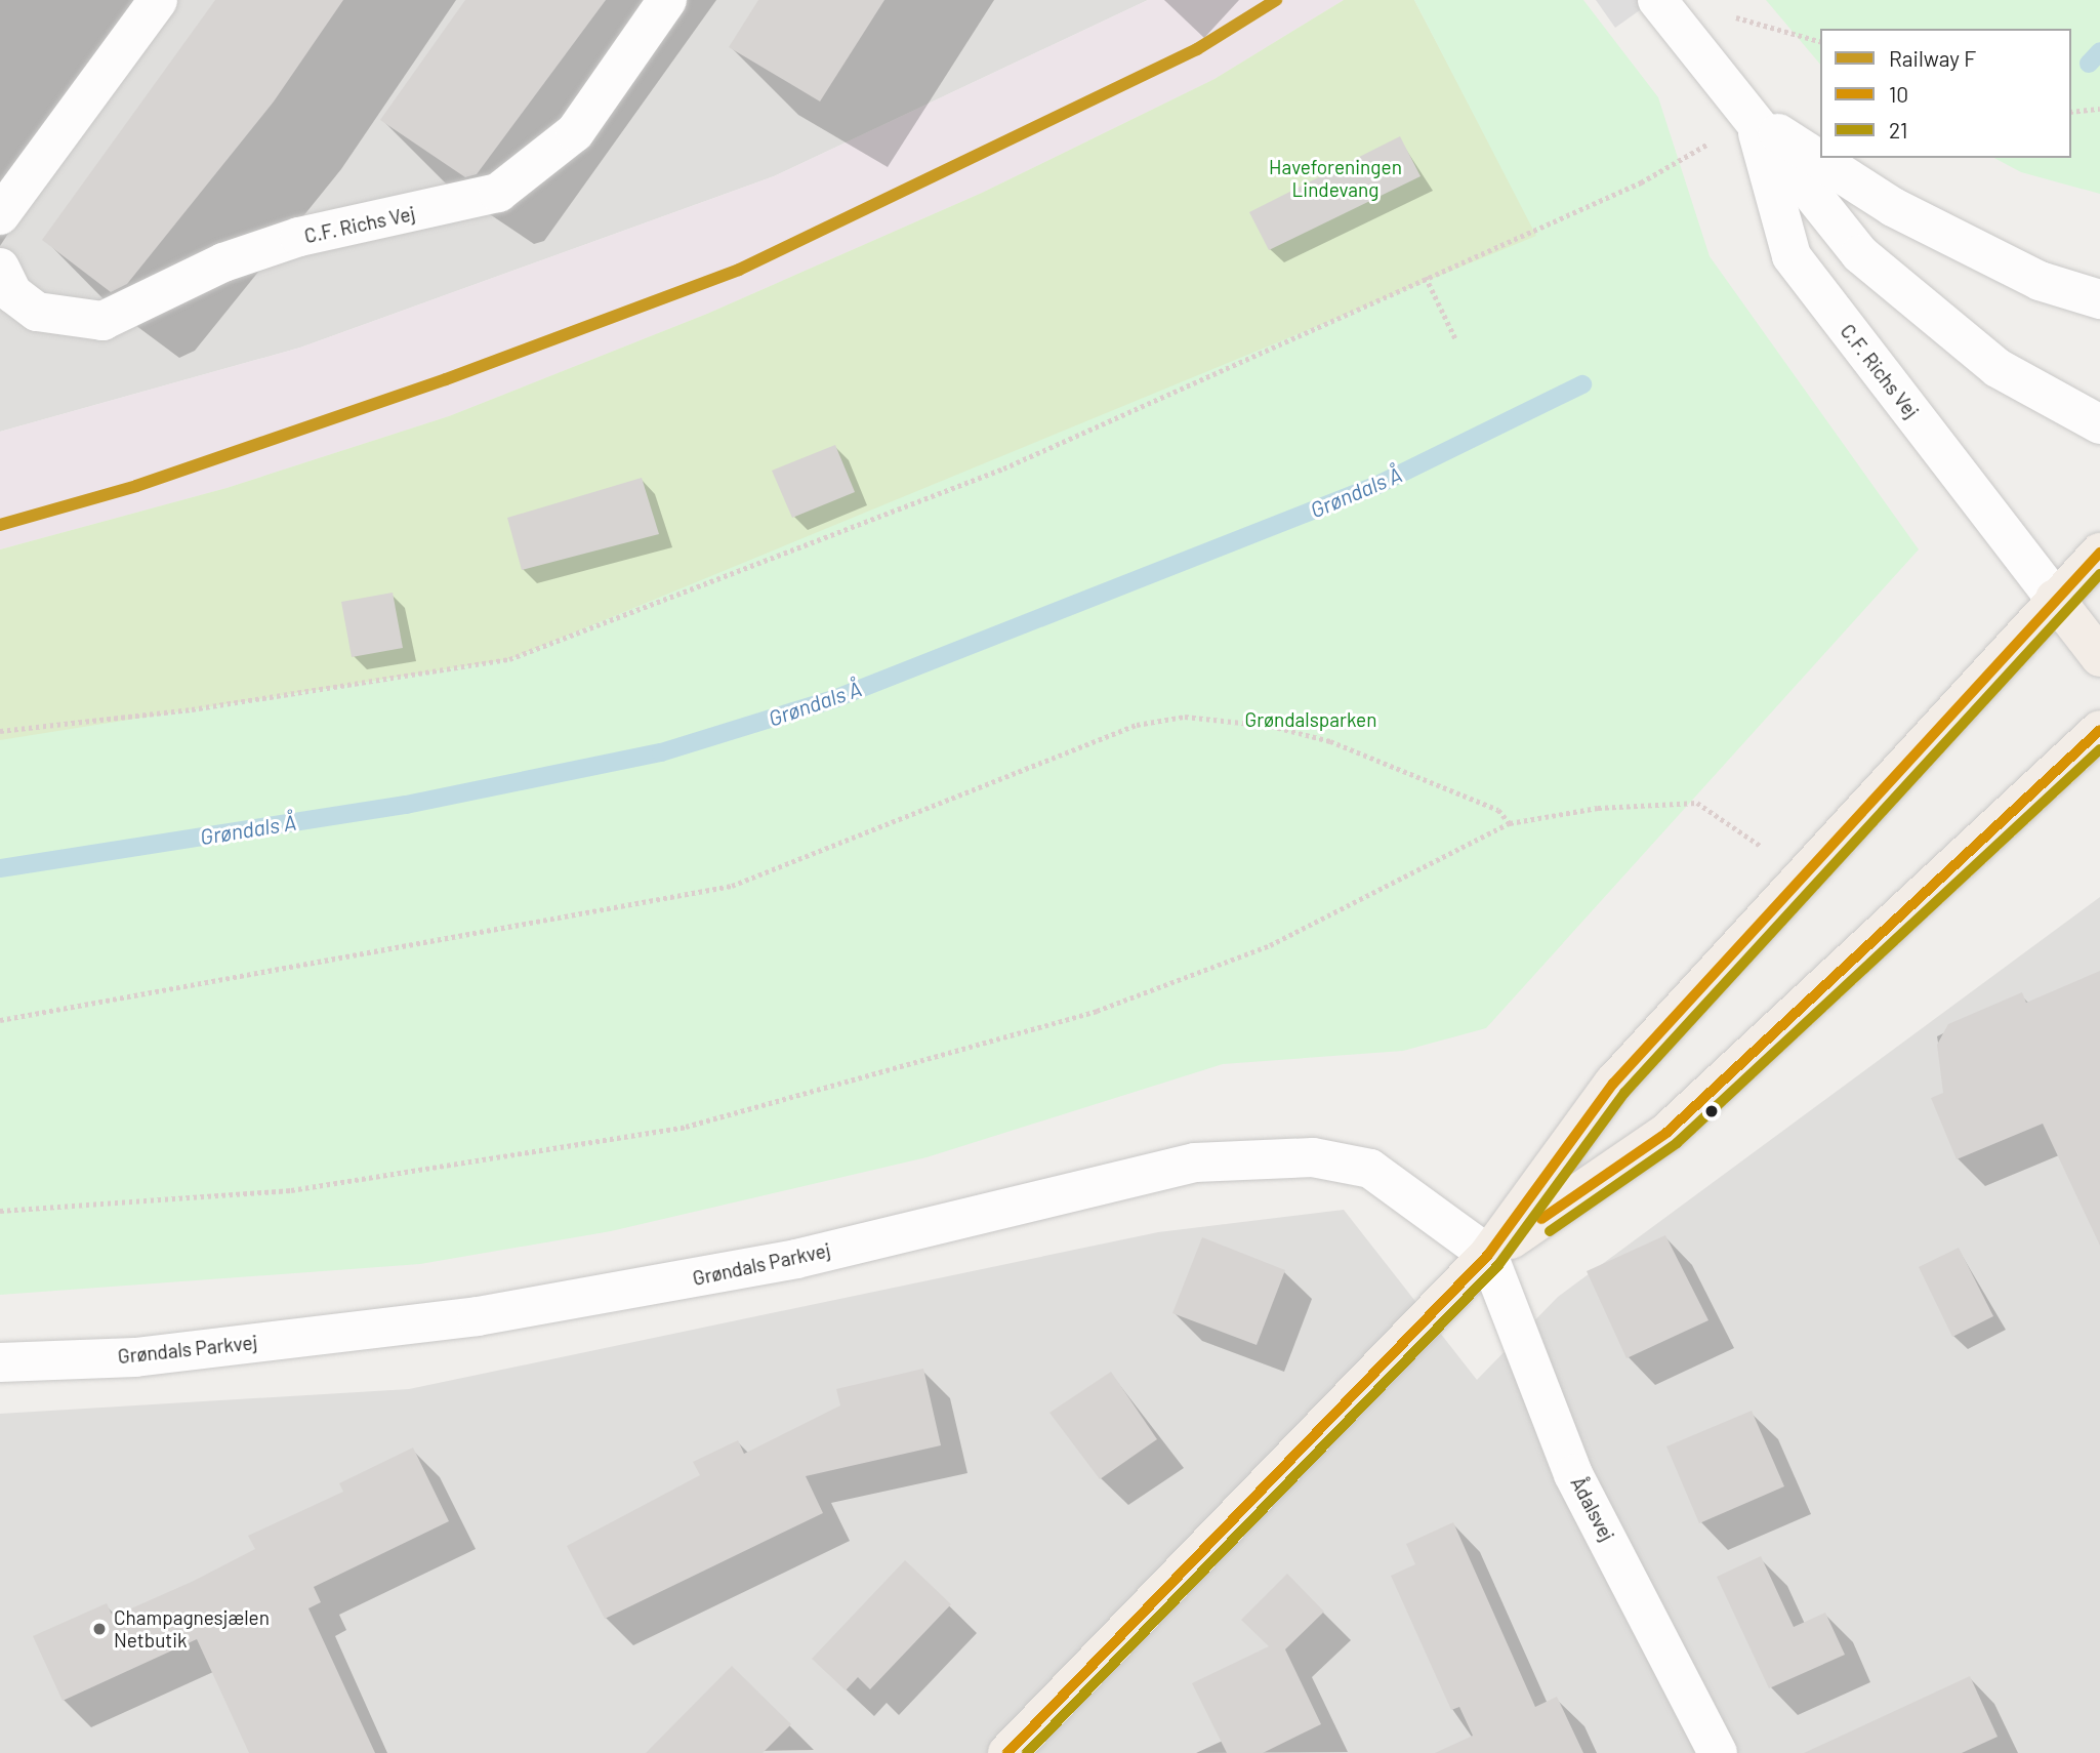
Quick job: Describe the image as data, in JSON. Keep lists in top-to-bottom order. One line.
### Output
{"streets":{"street":["C.F. Richs Vej","Grøndals Parkvej","Ådalsvej"]},"crossings":[["Grøndals Parkvej","Ådalsvej"]],"water":["Grøndals Å"],"parks":["Haveforeningen Lindevang","Grøndalsparken"],"places":["Champagnesjælen Netbutik"],"lines":["rail line F","transit line 10","transit line 21"],"legend":["Railway F","10","21"]}
